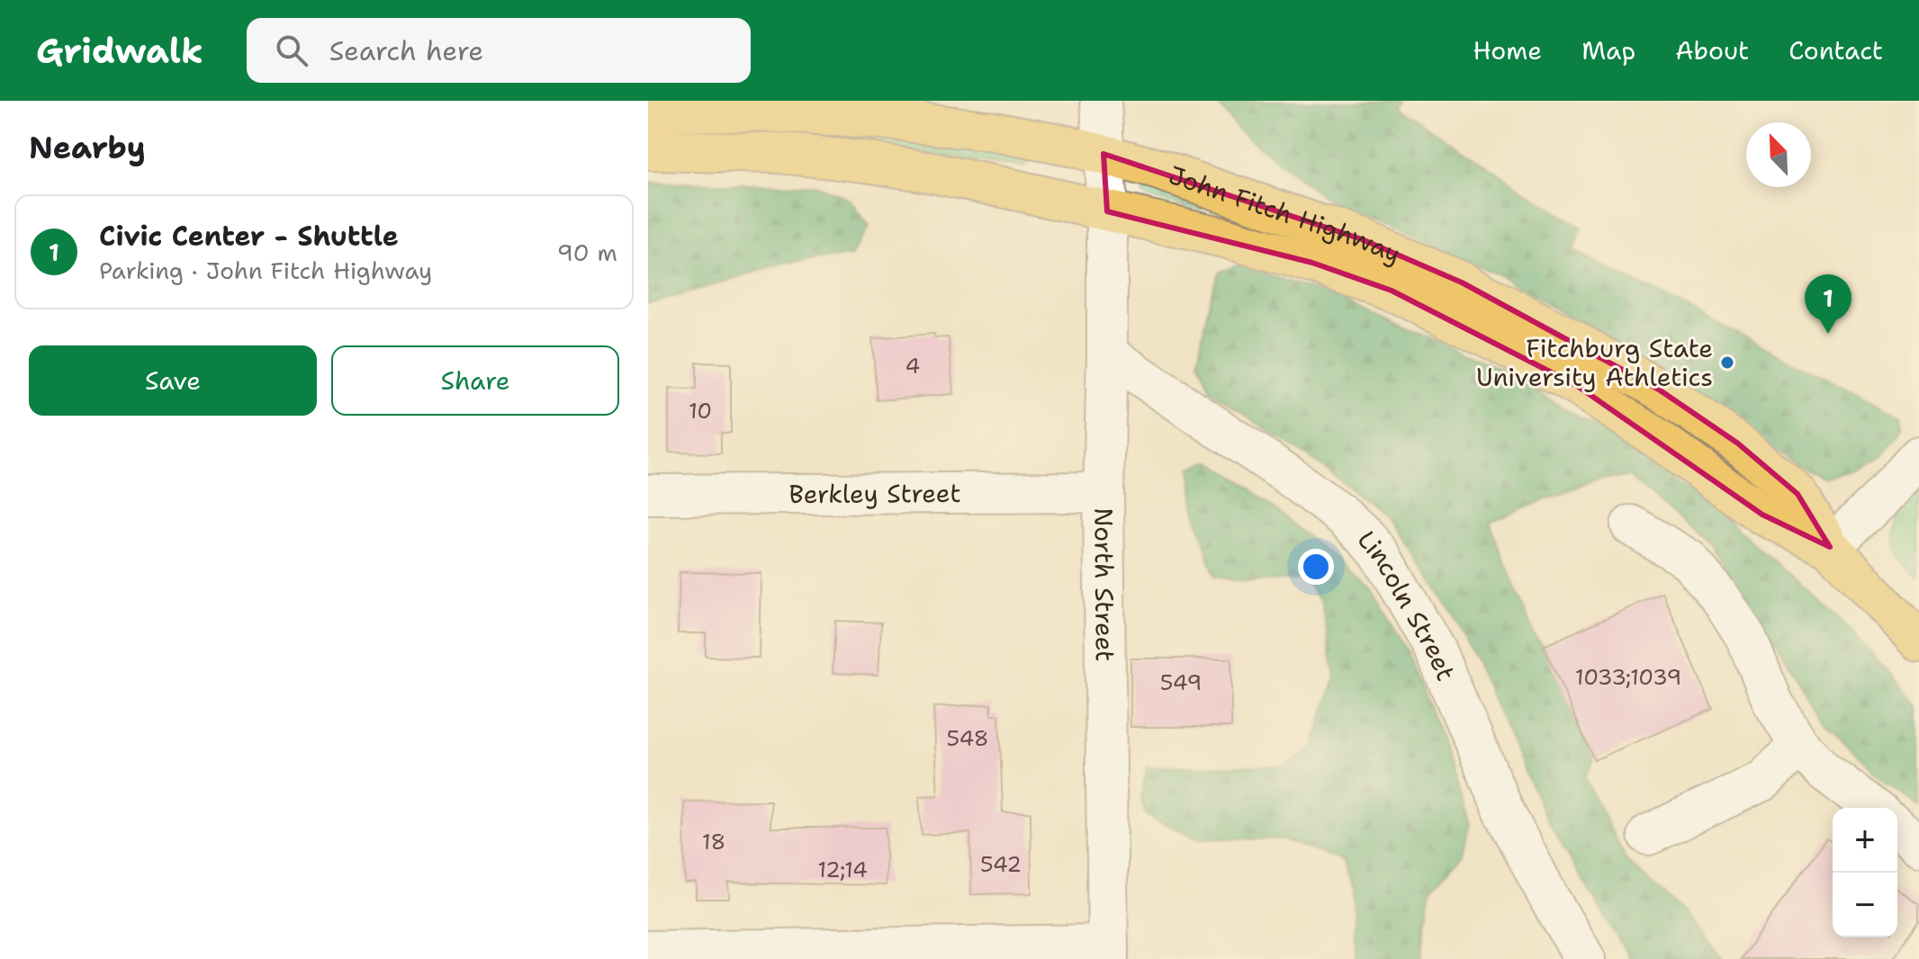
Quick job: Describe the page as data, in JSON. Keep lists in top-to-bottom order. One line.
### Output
{"streets":{"main road":["John Fitch Highway"],"street":["Berkley Street","North Street","Lincoln Street"]},"crossings":[["John Fitch Highway","North Street"],["Berkley Street","North Street"],["North Street","Lincoln Street"]],"places":["Fitchburg State University Athletics"],"house_numbers":["4","10","1033;1039","549","548","18","542","12;14"],"north":"top left","page":{"header":"Gridwalk","search":"Search here","nav":["Home","Map","About","Contact"],"heading":"Nearby","list":[{"mark":"1","name":"Civic Center - Shuttle","note":"Parking · John Fitch Highway","value":"90 m"}],"pins":"1","buttons":["Save","Share"],"map_buttons":["+","−"]}}
